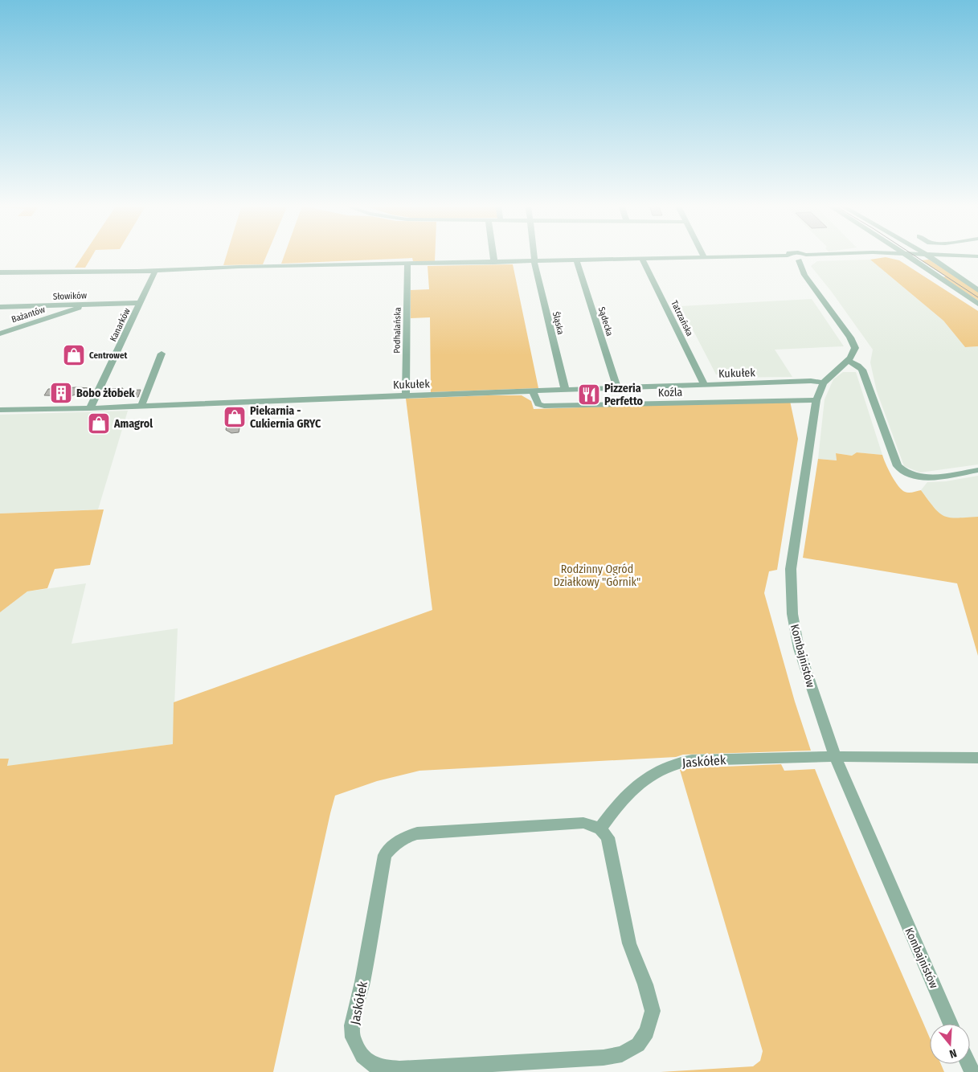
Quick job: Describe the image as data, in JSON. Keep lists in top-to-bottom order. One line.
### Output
{"streets":{"street":["Słowików","Bażantów","Tatrzańska","Sądecka","Śląska","Kanarków","Podhalańska","Kukułek","Koźla","Kombajnistów","Jaskółek"]},"crossings":[["Słowików","Bażantów"],["Słowików","Kanarków"],["Tatrzańska","Kukułek"],["Sądecka","Kukułek"],["Śląska","Kukułek"],["Kanarków","Kukułek"],["Podhalańska","Kukułek"],["Kukułek","Koźla"],["Kukułek","Kombajnistów"],["Koźla","Kombajnistów"],["Kombajnistów","Jaskółek"]],"parks":["Rodzinny Ogród Działkowy \"Górnik\""],"places":{"shop":["Centrowet","Piekarnia - Cukiernia GRYC","Amagrol"],"building":["Bobo żłobek"],"restaurant":["Pizzeria Perfetto"]},"north":"bottom"}
